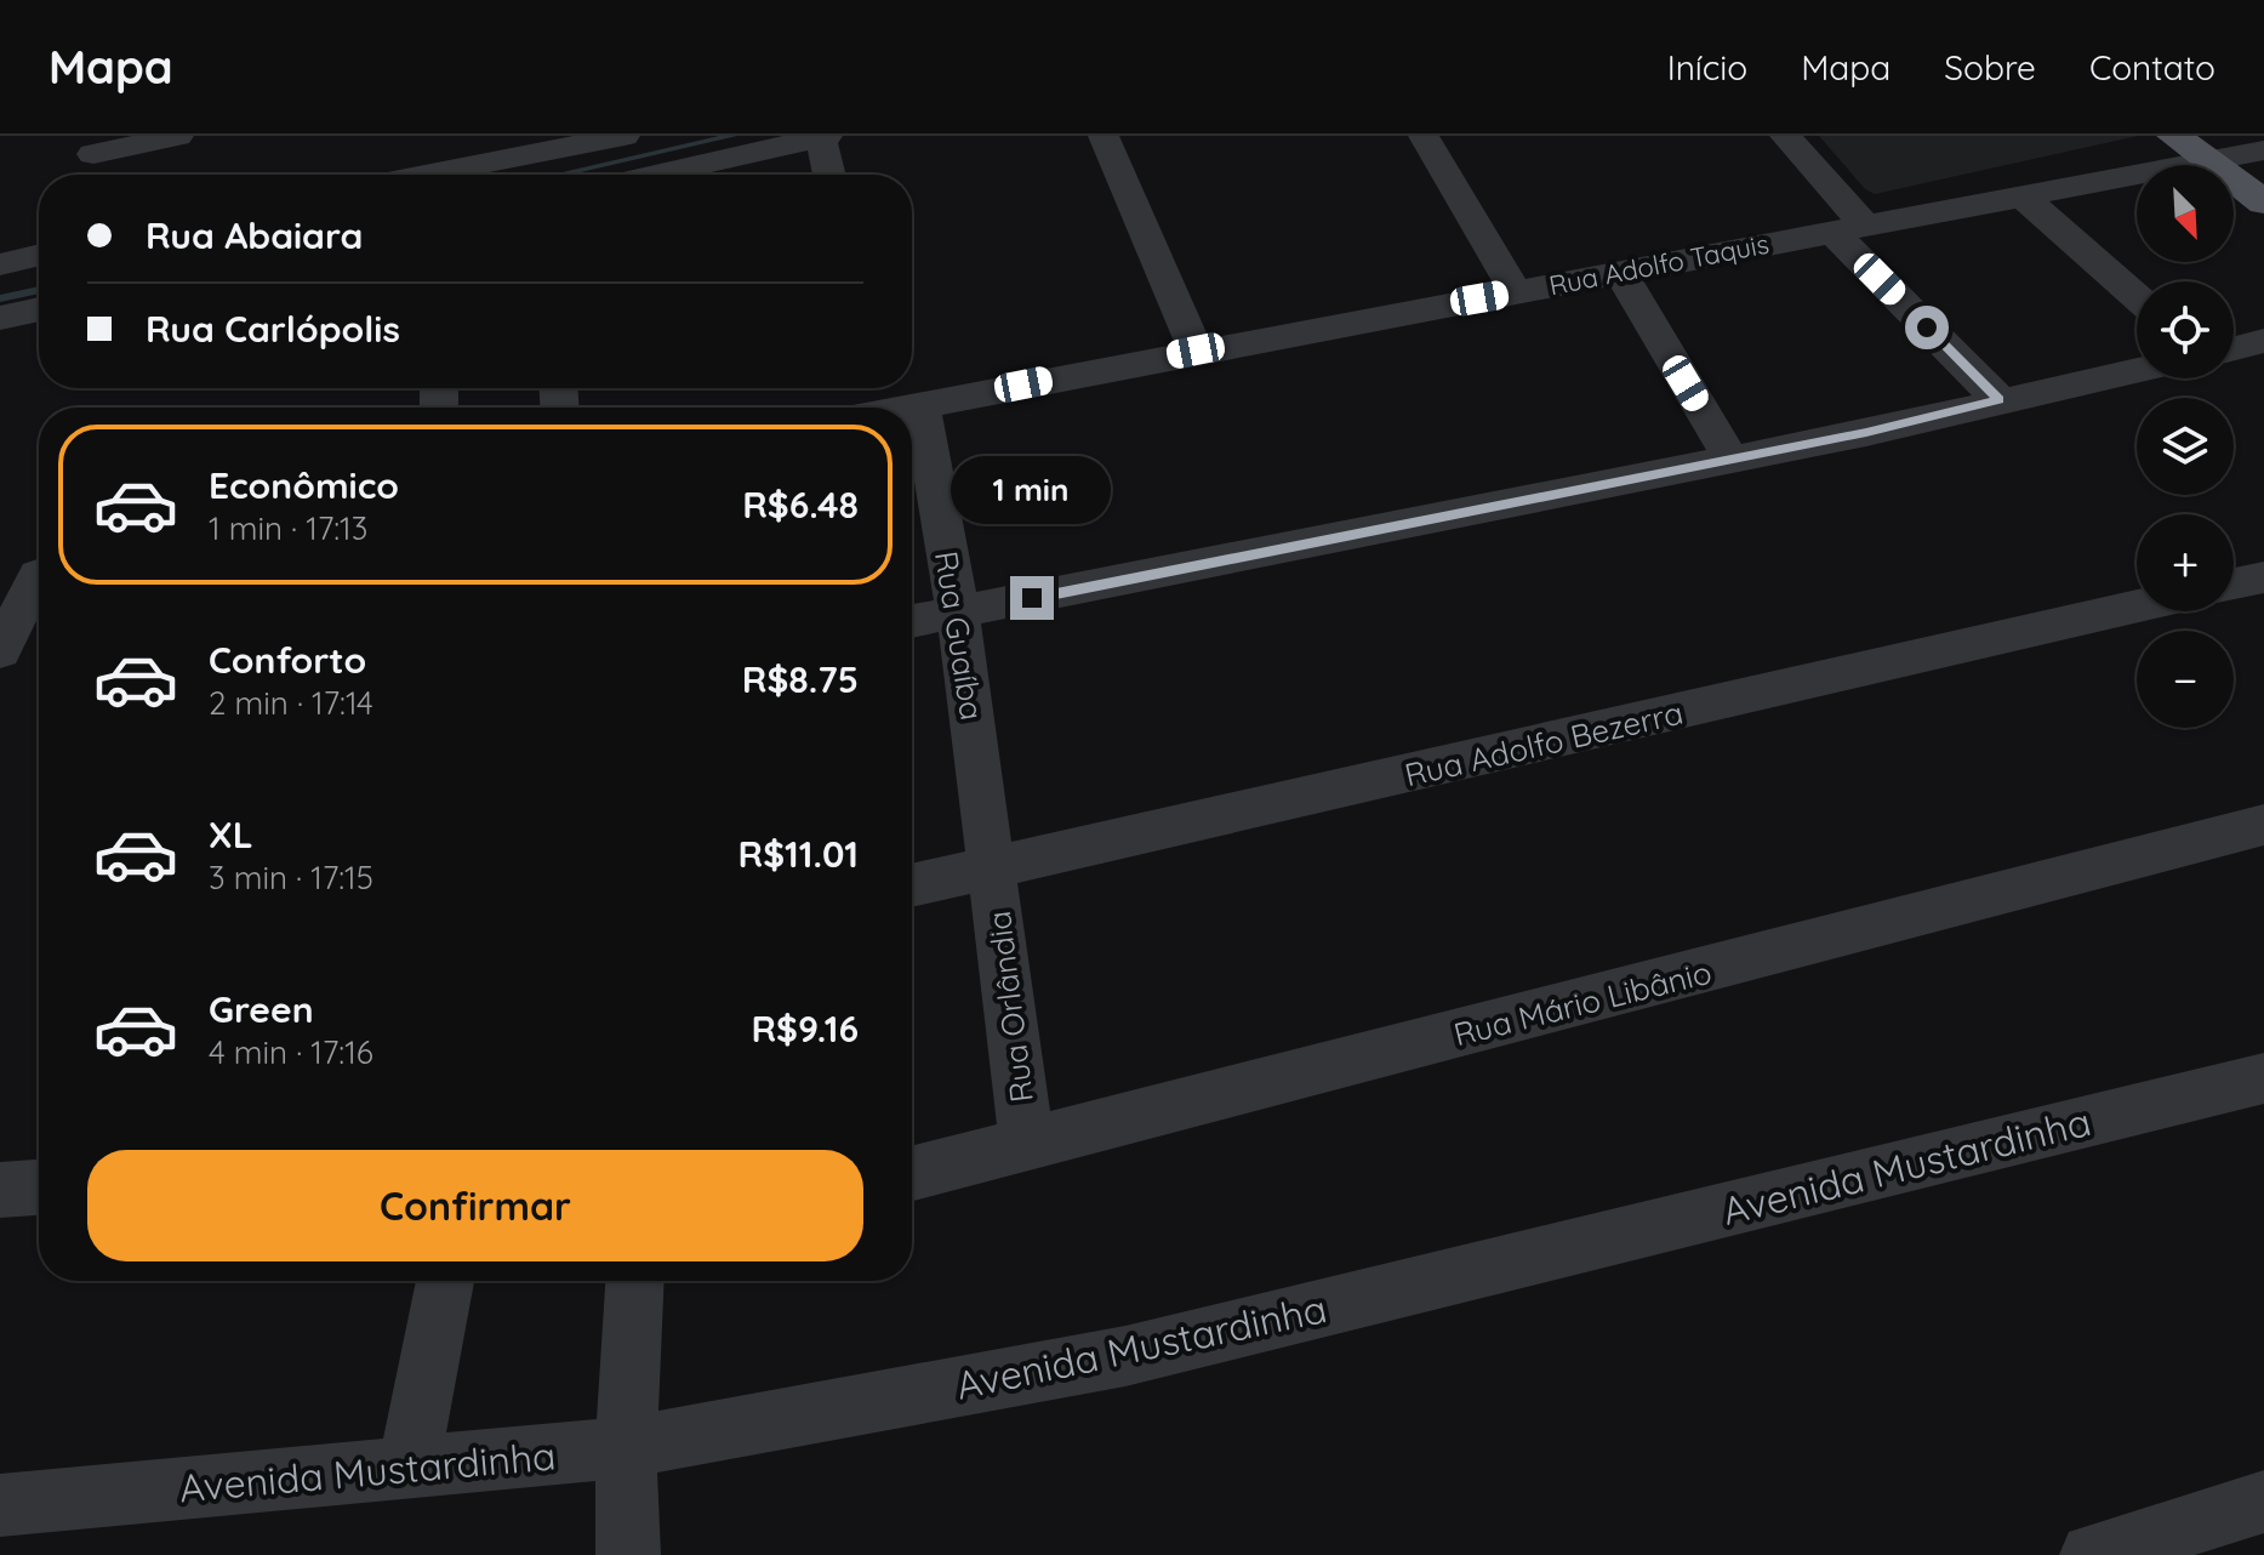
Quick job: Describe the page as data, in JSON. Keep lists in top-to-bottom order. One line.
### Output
{"streets":{"street":["Rua Adolfo Taquis","Rua Guaíba","Rua Adolfo Bezerra","Rua Mário Libânio","Rua Orlândia","Avenida Mustardinha"]},"crossings":[["Rua Guaíba","Rua Adolfo Bezerra"],["Rua Guaíba","Rua Orlândia"],["Rua Adolfo Bezerra","Rua Orlândia"],["Rua Mário Libânio","Rua Orlândia"]],"north":"bottom right","page":{"header":"Mapa","nav":["Início","Mapa","Sobre","Contato"],"map_buttons":["+","−"],"banner":["Rua Abaiara","Rua Carlópolis"],"list":[{"name":"Econômico","note":"1 min · 17:13","value":"R$6.48"},{"name":"Conforto","note":"2 min · 17:14","value":"R$8.75"},{"name":"XL","note":"3 min · 17:15","value":"R$11.01"},{"name":"Green","note":"4 min · 17:16","value":"R$9.16"}],"bubble":"1 min","buttons":"Confirmar"}}
